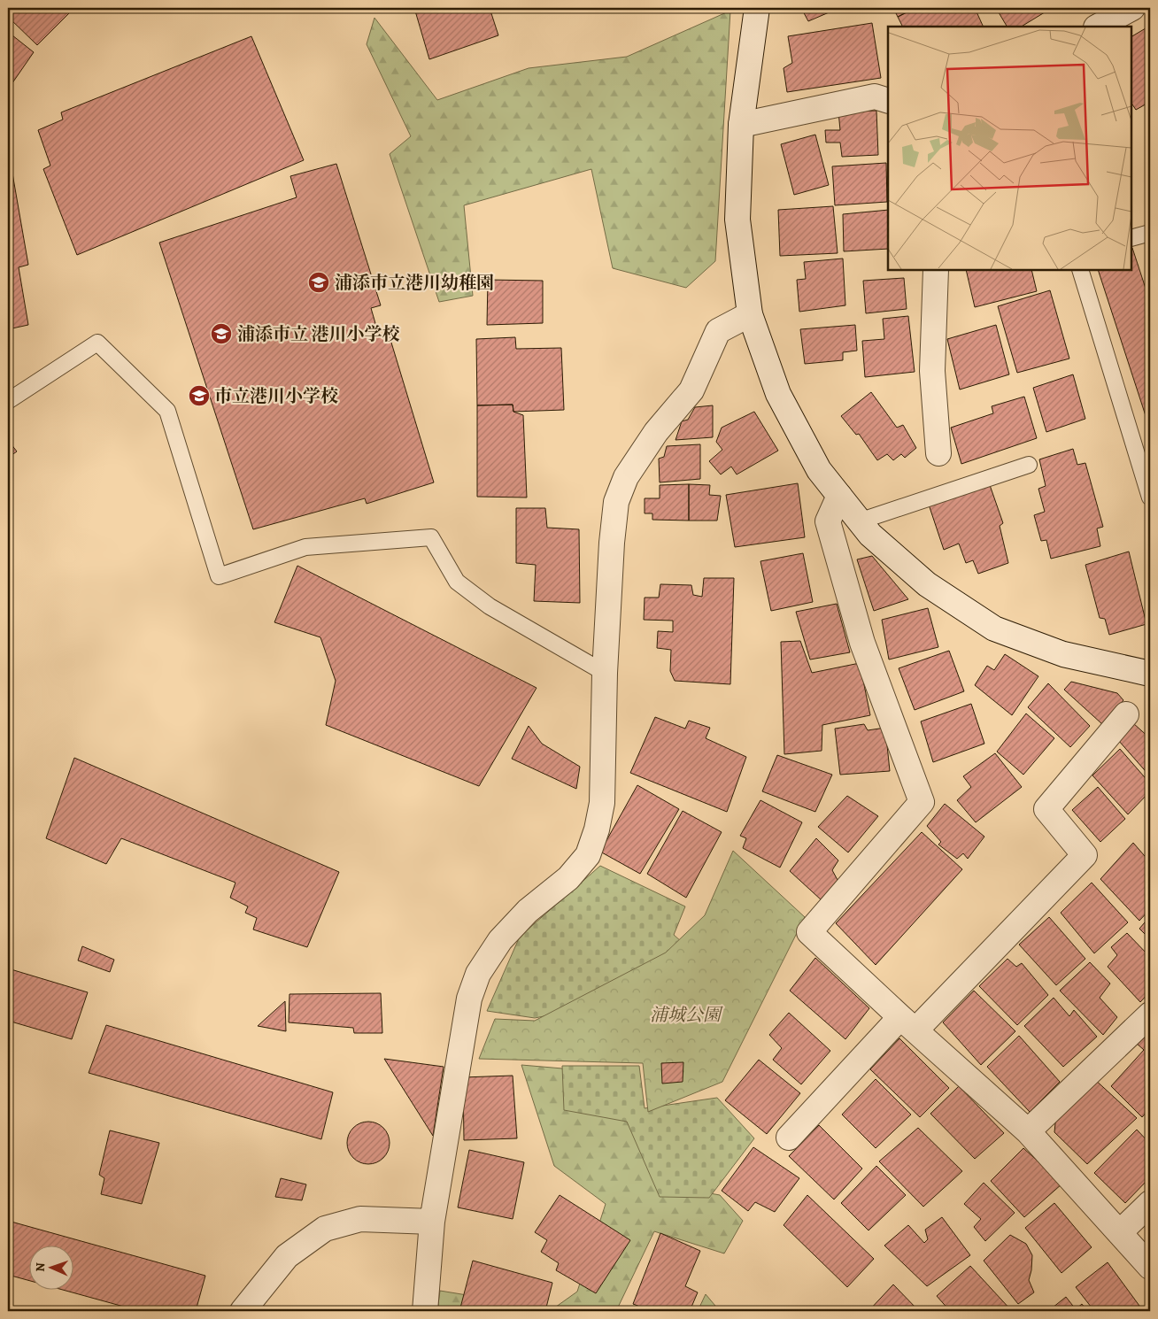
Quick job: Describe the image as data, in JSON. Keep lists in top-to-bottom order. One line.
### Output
{"parks":["浦城公園"],"places":{"school or university":["浦添市立港川幼稚園","浦添市立 港川小学校","市立港川小学校"]},"north":"left"}
